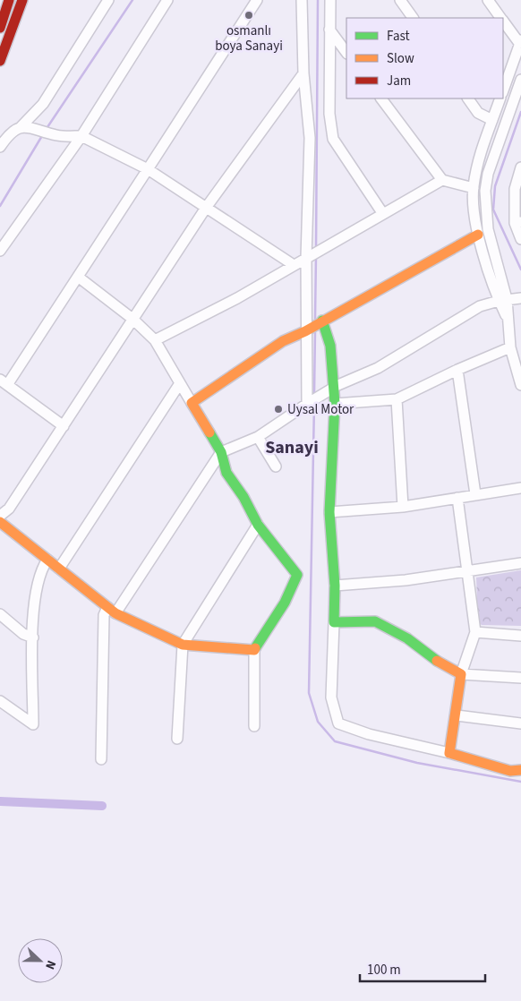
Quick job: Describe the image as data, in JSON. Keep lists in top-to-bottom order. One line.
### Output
{"districts":["Sanayi"],"places":["osmanlı boya Sanayi","Uysal Motor"],"legend":["Fast","Slow","Jam"],"scale_bar":"100 m","north":"right"}
